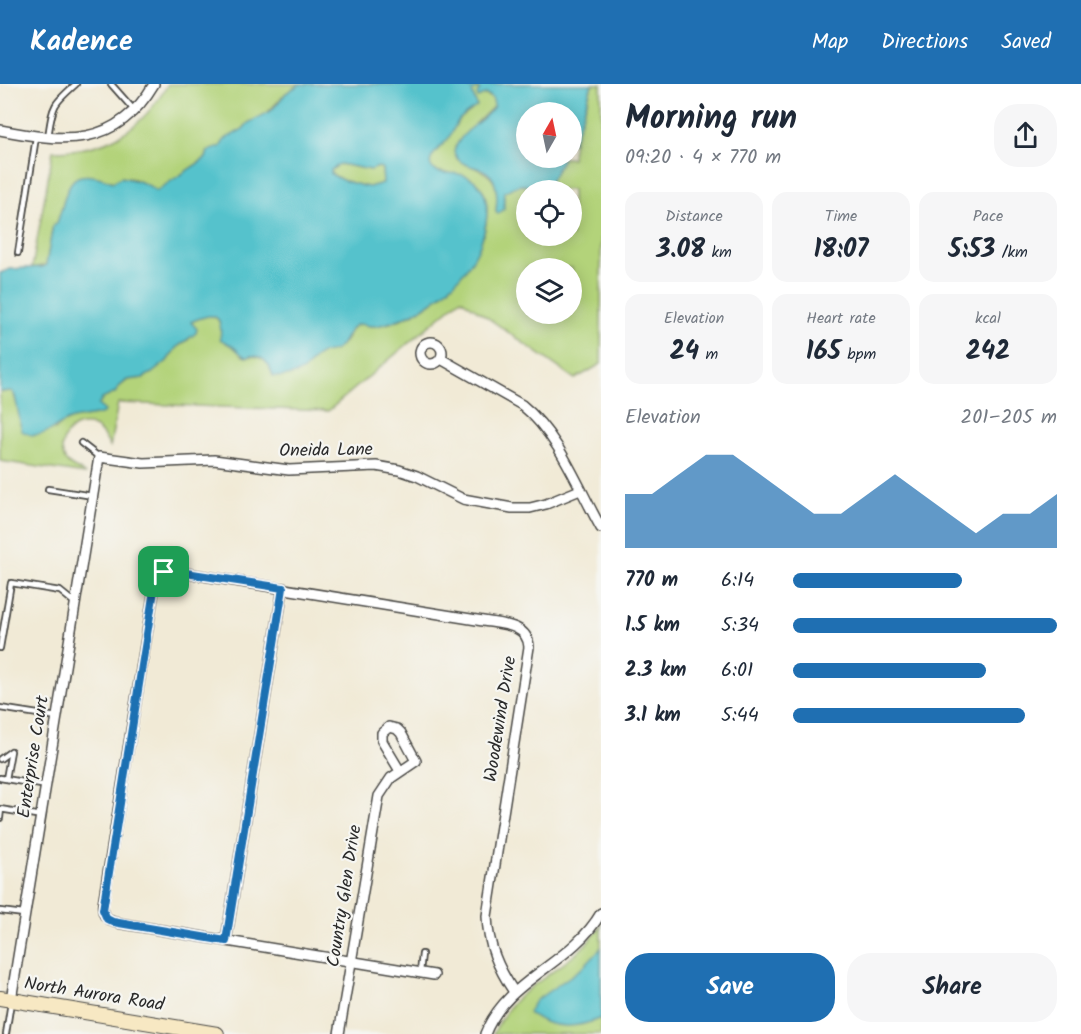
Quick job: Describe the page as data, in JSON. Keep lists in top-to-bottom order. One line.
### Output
{"streets":{"main road":["North Aurora Road"],"street":["Oneida Lane","Woodewind Drive","Enterprise Court","Country Glen Drive"]},"crossings":[["Oneida Lane","Enterprise Court"],["Enterprise Court","North Aurora Road"]],"north":"top","page":{"header":"Kadence","nav":["Map","Directions","Saved"],"heading":["Morning run","09:20 · 4 × 770 m"],"stats":[["Distance","3.08 km"],["Time","18:07"],["Pace","5:53 /km"],["Elevation","24 m"],["Heart rate","165 bpm"],["kcal","242"]],"chart":["Elevation","201–205 m"],"list":[{"name":"770 m","note":"6:14"},{"name":"1.5 km","note":"5:34"},{"name":"2.3 km","note":"6:01"},{"name":"3.1 km","note":"5:44"}],"buttons":["Save","Share"]}}
